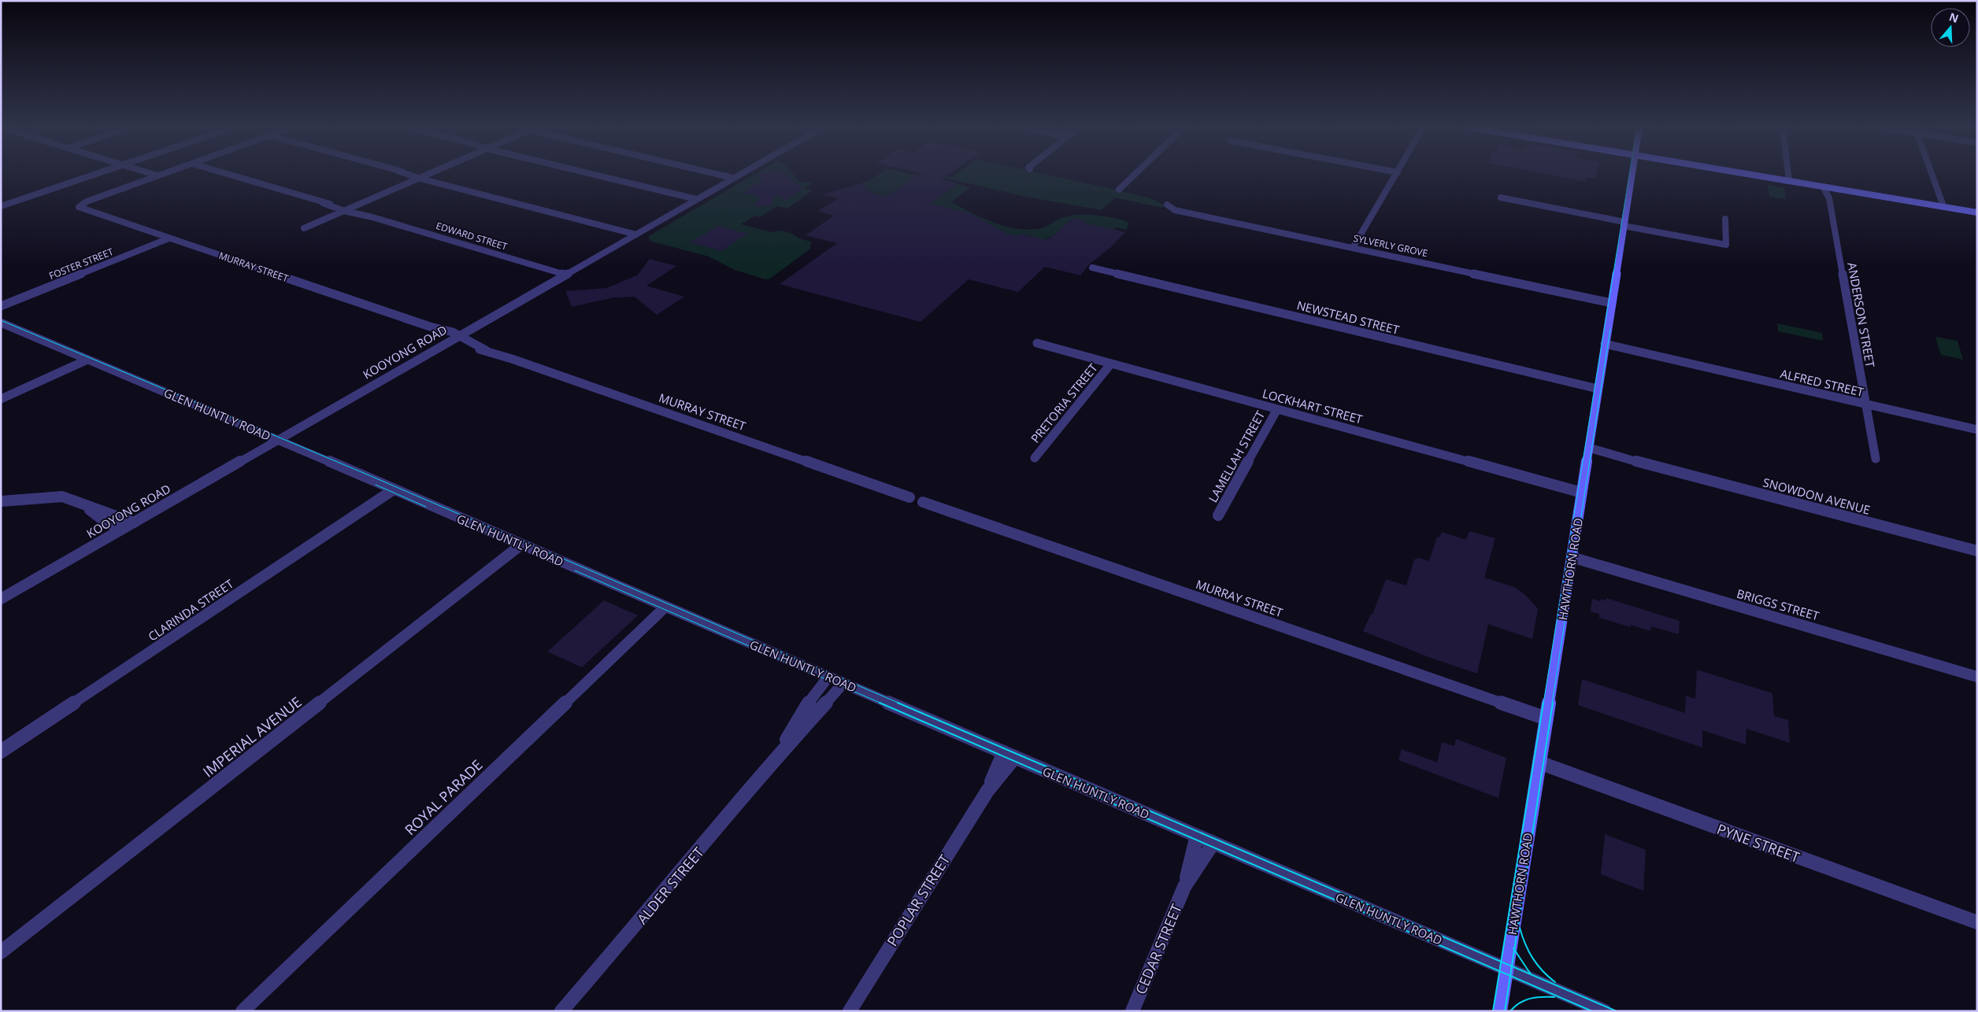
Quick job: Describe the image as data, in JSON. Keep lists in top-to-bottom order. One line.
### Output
{"streets":{"main road":["HAWTHORN ROAD"],"street":["EDWARD STREET","SYLVERLY GROVE","FOSTER STREET","MURRAY STREET","ANDERSON STREET","NEWSTEAD STREET","KOOYONG ROAD","ALFRED STREET","PRETORIA STREET","LOCKHART STREET","GLEN HUNTLY ROAD","LAMELLAH STREET","SNOWDON AVENUE","BRIGGS STREET","CLARINDA STREET","IMPERIAL AVENUE","ROYAL PARADE","PYNE STREET","ALDER STREET","POPLAR STREET","CEDAR STREET"]},"crossings":[["EDWARD STREET","KOOYONG ROAD"],["SYLVERLY GROVE","HAWTHORN ROAD"],["FOSTER STREET","MURRAY STREET"],["MURRAY STREET","KOOYONG ROAD"],["MURRAY STREET","HAWTHORN ROAD"],["ANDERSON STREET","ALFRED STREET"],["NEWSTEAD STREET","HAWTHORN ROAD"],["KOOYONG ROAD","GLEN HUNTLY ROAD"],["ALFRED STREET","HAWTHORN ROAD"],["PRETORIA STREET","LOCKHART STREET"],["LOCKHART STREET","LAMELLAH STREET"],["LOCKHART STREET","HAWTHORN ROAD"],["GLEN HUNTLY ROAD","HAWTHORN ROAD"],["GLEN HUNTLY ROAD","CLARINDA STREET"],["GLEN HUNTLY ROAD","IMPERIAL AVENUE"],["GLEN HUNTLY ROAD","ROYAL PARADE"],["GLEN HUNTLY ROAD","ALDER STREET"],["GLEN HUNTLY ROAD","POPLAR STREET"],["GLEN HUNTLY ROAD","CEDAR STREET"],["SNOWDON AVENUE","HAWTHORN ROAD"],["HAWTHORN ROAD","BRIGGS STREET"],["HAWTHORN ROAD","PYNE STREET"]],"north":"top"}
